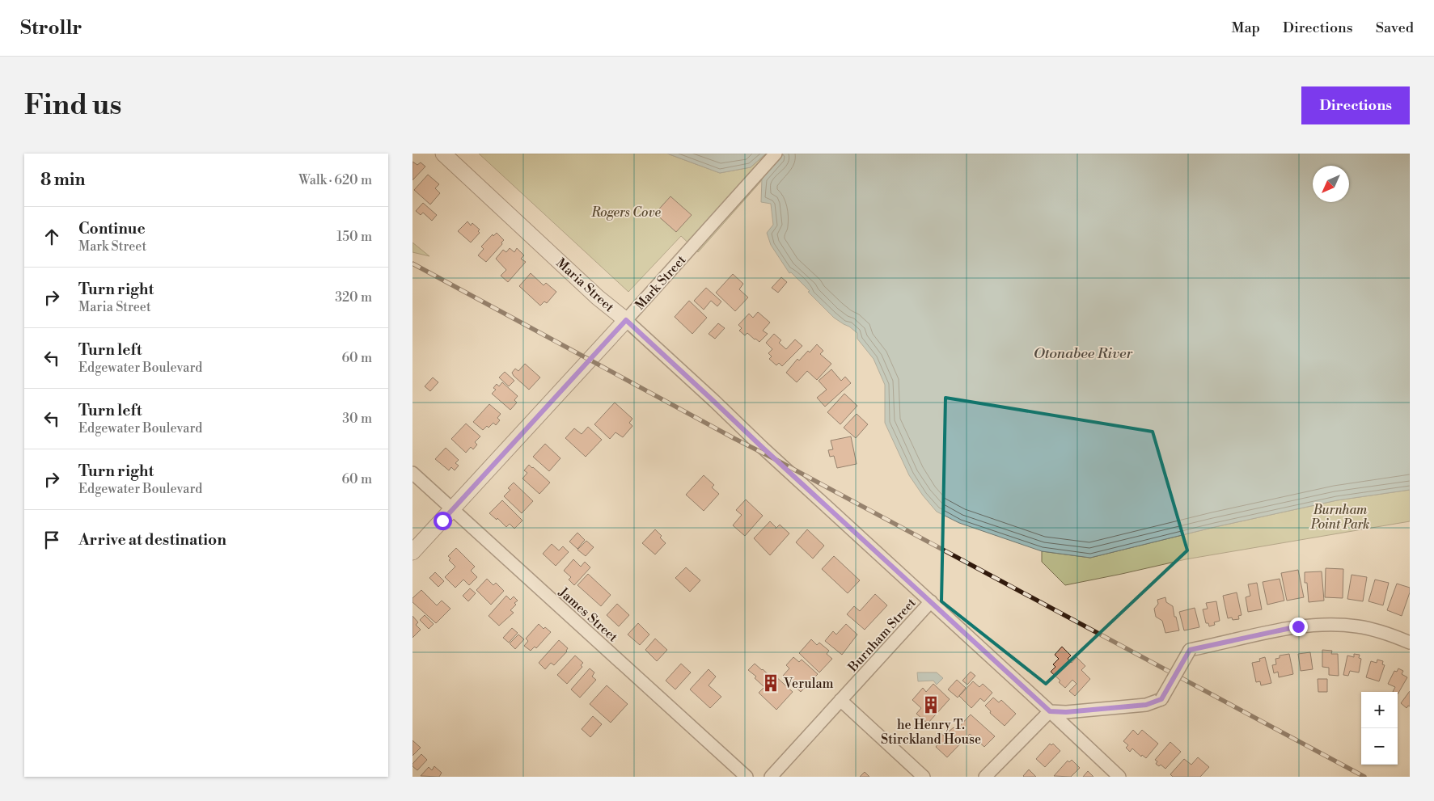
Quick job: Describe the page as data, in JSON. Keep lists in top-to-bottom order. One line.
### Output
{"streets":{"street":["Mark Street","Maria Street","James Street","Burnham Street"]},"crossings":[["Mark Street","Maria Street"],["Mark Street","James Street"],["Maria Street","Burnham Street"]],"water":["Otonabee River"],"parks":["Rogers Cove","Burnham Point Park"],"places":{"building":["Verulam","he Henry T. Stirckland House"]},"north":"bottom left","page":{"header":"Strollr","nav":["Map","Directions","Saved"],"buttons":"Directions","title":"Find us","heading":["8 min","Walk · 620 m"],"list":[["Continue","Mark Street","150 m"],["Turn right","Maria Street","320 m"],["Turn left","Edgewater Boulevard","60 m"],["Turn left","Edgewater Boulevard","30 m"],["Turn right","Edgewater Boulevard","60 m"],"Arrive at destination"],"map_buttons":["+","−"]}}
